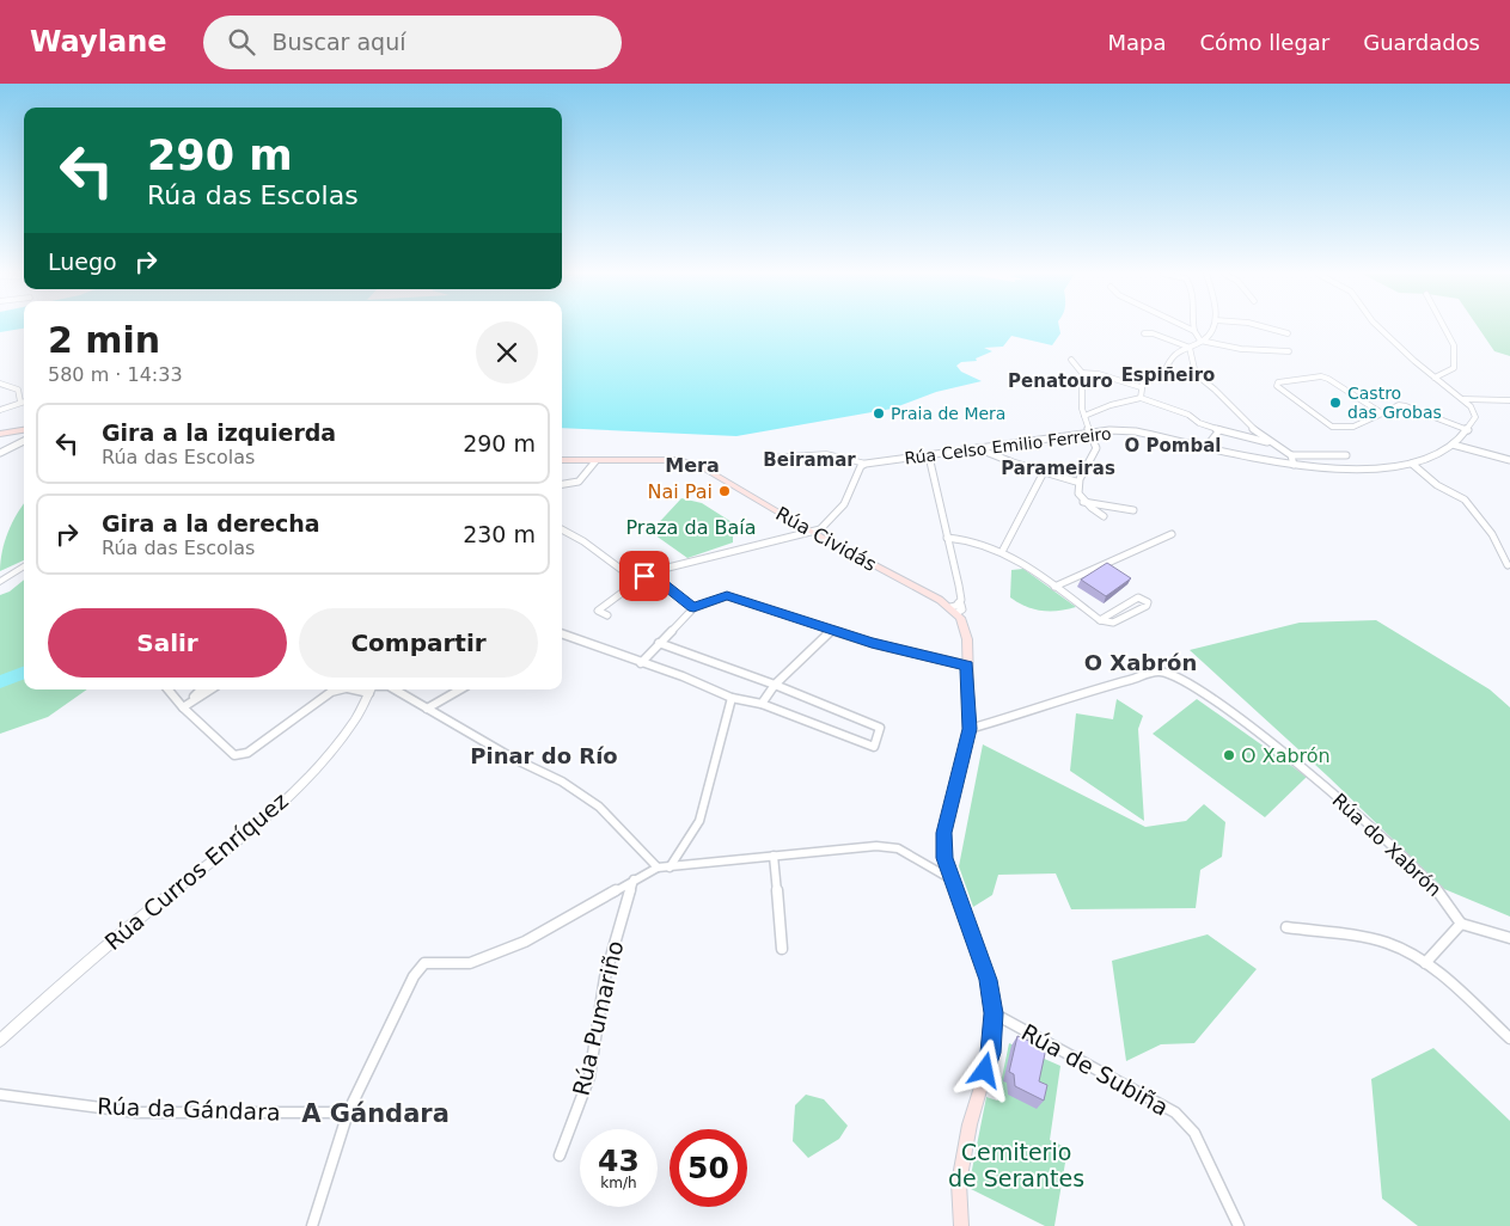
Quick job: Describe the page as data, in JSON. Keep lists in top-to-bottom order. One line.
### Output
{"streets":{"main road":["Rúa Cividás"],"street":["Rúa Celso Emilio Ferreiro","Rúa do Xabrón","Rúa Curros Enríquez","Rúa Pumariño","Rúa de Subiña","Rúa da Gándara"]},"districts":["Espiñeiro","Penatouro","O Pombal","Beiramar","Mera","Parameiras","O Xabrón","Pinar do Río","A Gándara"],"parks":["Praza da Baía","Cemiterio de Serantes"],"places":["Castro das Grobas","Praia de Mera","Nai Pai","O Xabrón"],"page":{"header":"Waylane","search":"Buscar aquí","nav":["Mapa","Cómo llegar","Guardados"],"turn":["290 m","Rúa das Escolas"],"then":"Luego","heading":["2 min","580 m · 14:33"],"list":[{"name":"Gira a la izquierda","note":"Rúa das Escolas","value":"290 m"},{"name":"Gira a la derecha","note":"Rúa das Escolas","value":"230 m"}],"buttons":["Salir","Compartir"],"speed":"43 km/h","limit":"50"}}
